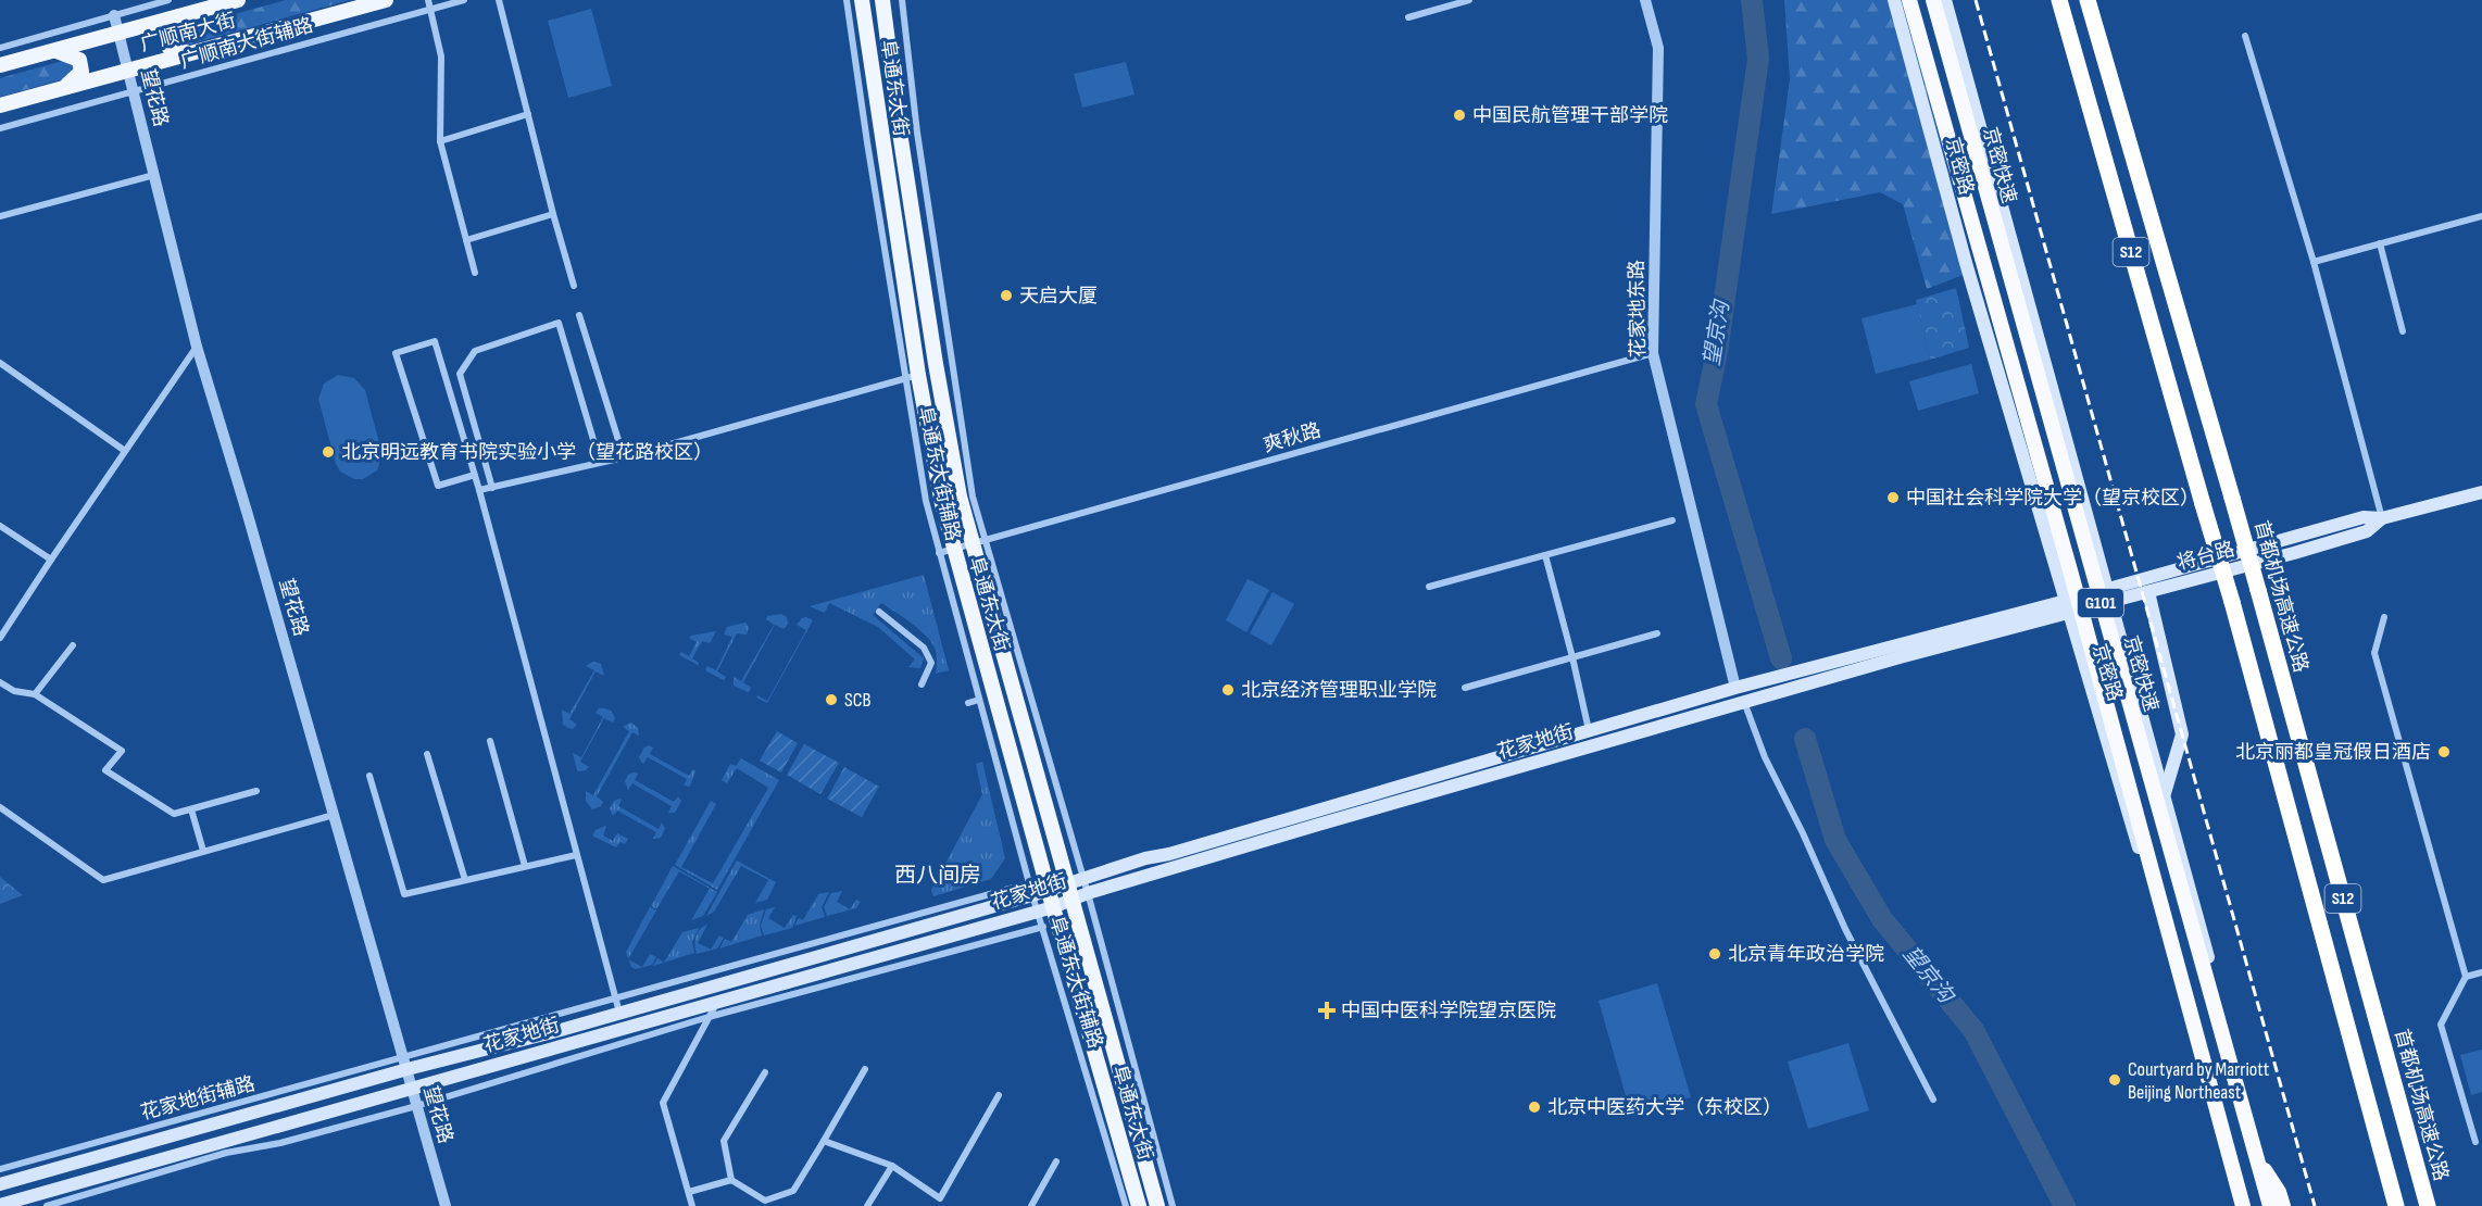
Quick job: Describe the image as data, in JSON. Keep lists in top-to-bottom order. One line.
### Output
{"streets":{"highway":["京密快速","S12","首都机场高速公路","G101"],"main road":["广顺南大街","阜通东大街","京密路","将台路","花家地街"],"street":["广顺南大街辅路","望花路","花家地东路","爽秋路","阜通东大街辅路","花家地街辅路"]},"crossings":[["广顺南大街","望花路"],["广顺南大街辅路","望花路"],["阜通东大街","爽秋路"],["阜通东大街","阜通东大街辅路"],["阜通东大街","花家地街"],["望花路","花家地街"],["望花路","花家地街辅路"],["京密快速","京密路"],["京密路","将台路"],["京密路","花家地街"],["花家地东路","爽秋路"],["花家地东路","花家地街"],["爽秋路","阜通东大街辅路"],["阜通东大街辅路","花家地街"],["阜通东大街辅路","花家地街辅路"],["花家地街","花家地街辅路"]],"districts":["西八间房"],"water":["望京沟"],"places":{"other":["中国民航管理干部学院","天启大厦","北京明远教育书院实验小学（望花路校区）","中国社会科学院大学（望京校区）","北京经济管理职业学院","SCB","北京丽都皇冠假日酒店","北京青年政治学院","Courtyard by Marriott Beijing Northeast","北京中医药大学（东校区）"],"health":["中国中医科学院望京医院"]}}
